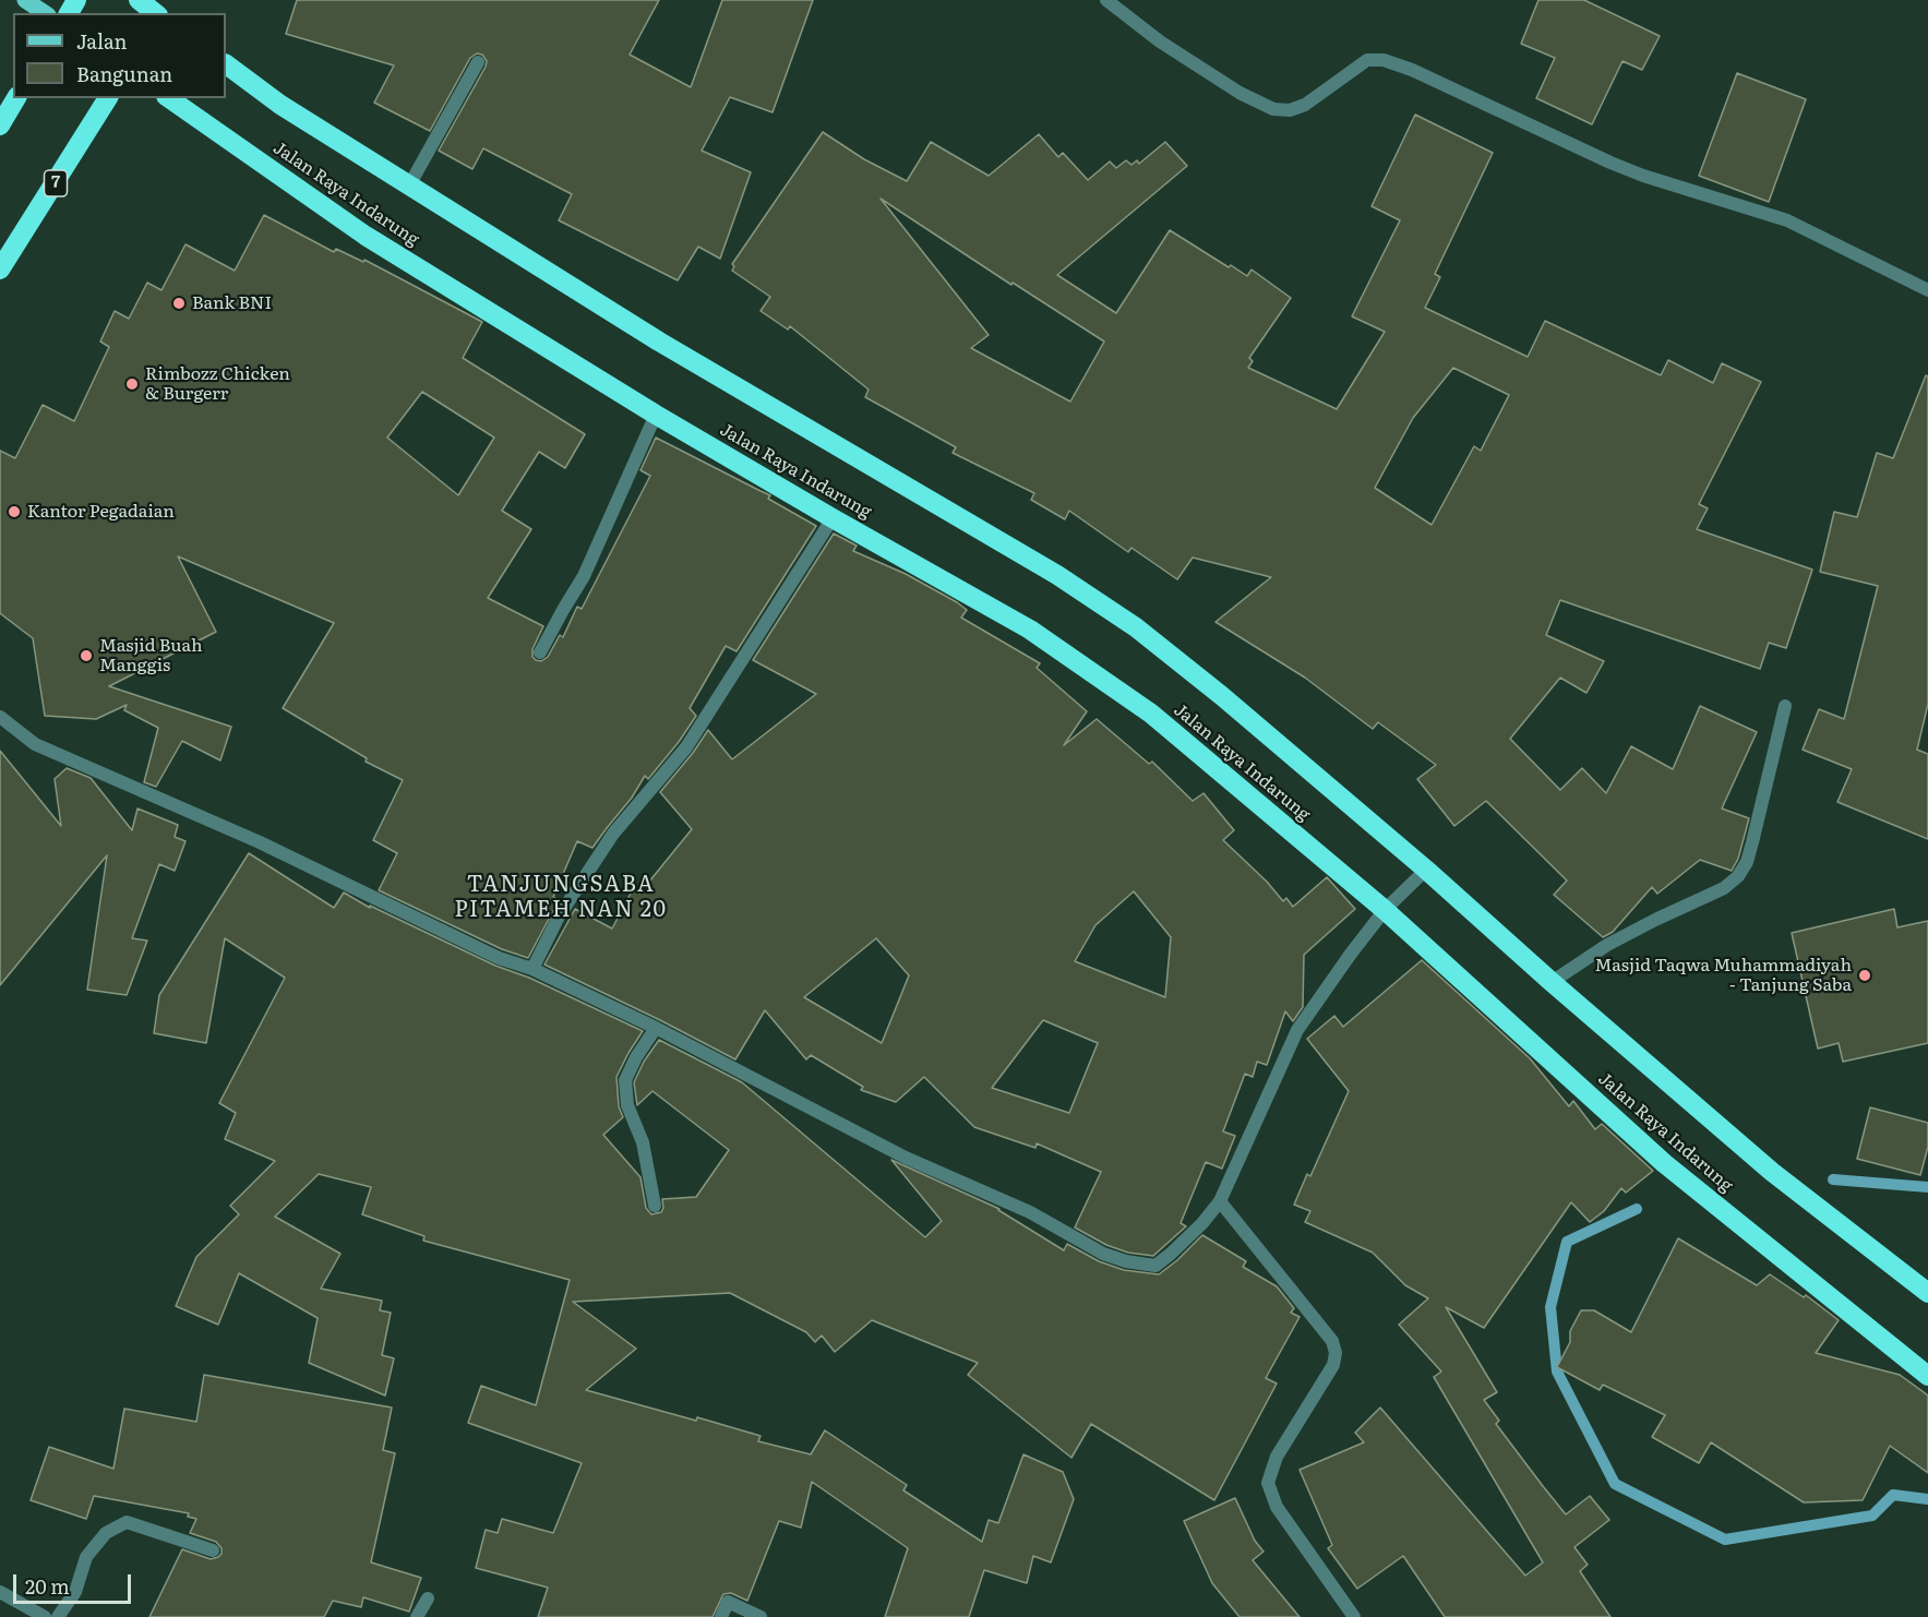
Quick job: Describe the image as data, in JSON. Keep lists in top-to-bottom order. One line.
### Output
{"streets":{"highway":["7","Jalan Raya Indarung"]},"districts":["TANJUNGSABA PITAMEH NAN 20"],"places":["Bank BNI","Rimbozz Chicken & Burgerr","Kantor Pegadaian","Masjid Buah Manggis","Masjid Taqwa Muhammadiyah - Tanjung Saba"],"legend":["Jalan","Bangunan"],"scale_bar":"20 m"}
